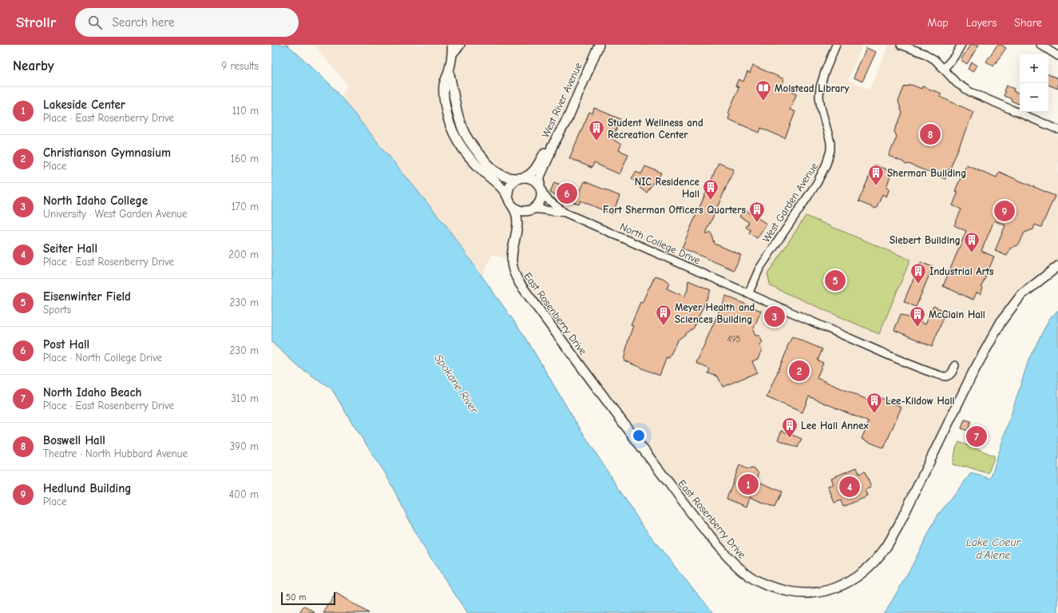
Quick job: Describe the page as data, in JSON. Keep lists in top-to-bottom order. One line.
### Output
{"streets":{"street":["West River Avenue","West Garden Avenue","North College Drive","East Rosenberry Drive"]},"crossings":[["West River Avenue","North College Drive"],["West River Avenue","East Rosenberry Drive"],["West Garden Avenue","North College Drive"],["North College Drive","East Rosenberry Drive"]],"water":["Spokane River","Lake Coeur d'Alene"],"places":{"library":["Molstead Library"],"building":["Student Wellness and Recreation Center","Sherman Building","NIC Residence Hall","Fort Sherman Officers Quarters","Siebert Building","Industrial Arts","Meyer Health and Sciences Building","McClain Hall","Lee-Kildow Hall","Lee Hall Annex"]},"house_numbers":["495"],"scale_bar":"50 m","page":{"header":"Strollr","search":"Search here","nav":["Map","Layers","Share"],"heading":["Nearby","9 results"],"map_buttons":["+","−"],"list":[{"mark":"1","name":"Lakeside Center","note":"Place · East Rosenberry Drive","value":"110 m"},{"mark":"2","name":"Christianson Gymnasium","note":"Place","value":"160 m"},{"mark":"3","name":"North Idaho College","note":"University · West Garden Avenue","value":"170 m"},{"mark":"4","name":"Seiter Hall","note":"Place · East Rosenberry Drive","value":"200 m"},{"mark":"5","name":"Eisenwinter Field","note":"Sports","value":"230 m"},{"mark":"6","name":"Post Hall","note":"Place · North College Drive","value":"230 m"},{"mark":"7","name":"North Idaho Beach","note":"Place · East Rosenberry Drive","value":"310 m"},{"mark":"8","name":"Boswell Hall","note":"Theatre · North Hubbard Avenue","value":"390 m"},{"mark":"9","name":"Hedlund Building","note":"Place","value":"400 m"}],"pins":["8","6","9","5","3","2","7","1","4"],"scale":"50 m"}}
